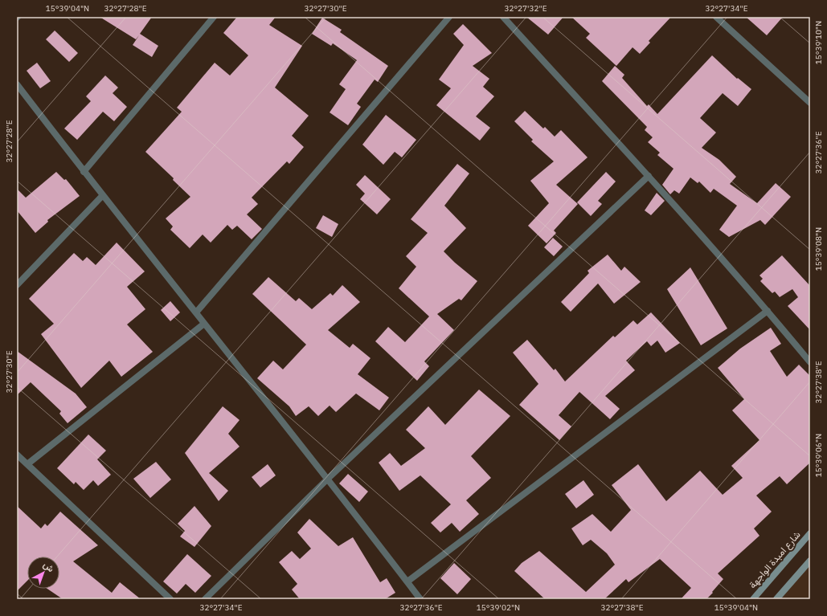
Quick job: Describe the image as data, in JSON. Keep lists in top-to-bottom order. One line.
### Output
{"streets":{"main road":["شارع امبدة الواجهة"]},"north":"top right","coordinates":["15°39'04\"N","32°27'28\"E","32°27'30\"E","32°27'32\"E","32°27'34\"E","15°39'10\"N","32°27'36\"E","15°39'08\"N","32°27'38\"E","15°39'06\"N","15°39'02\"N"]}
